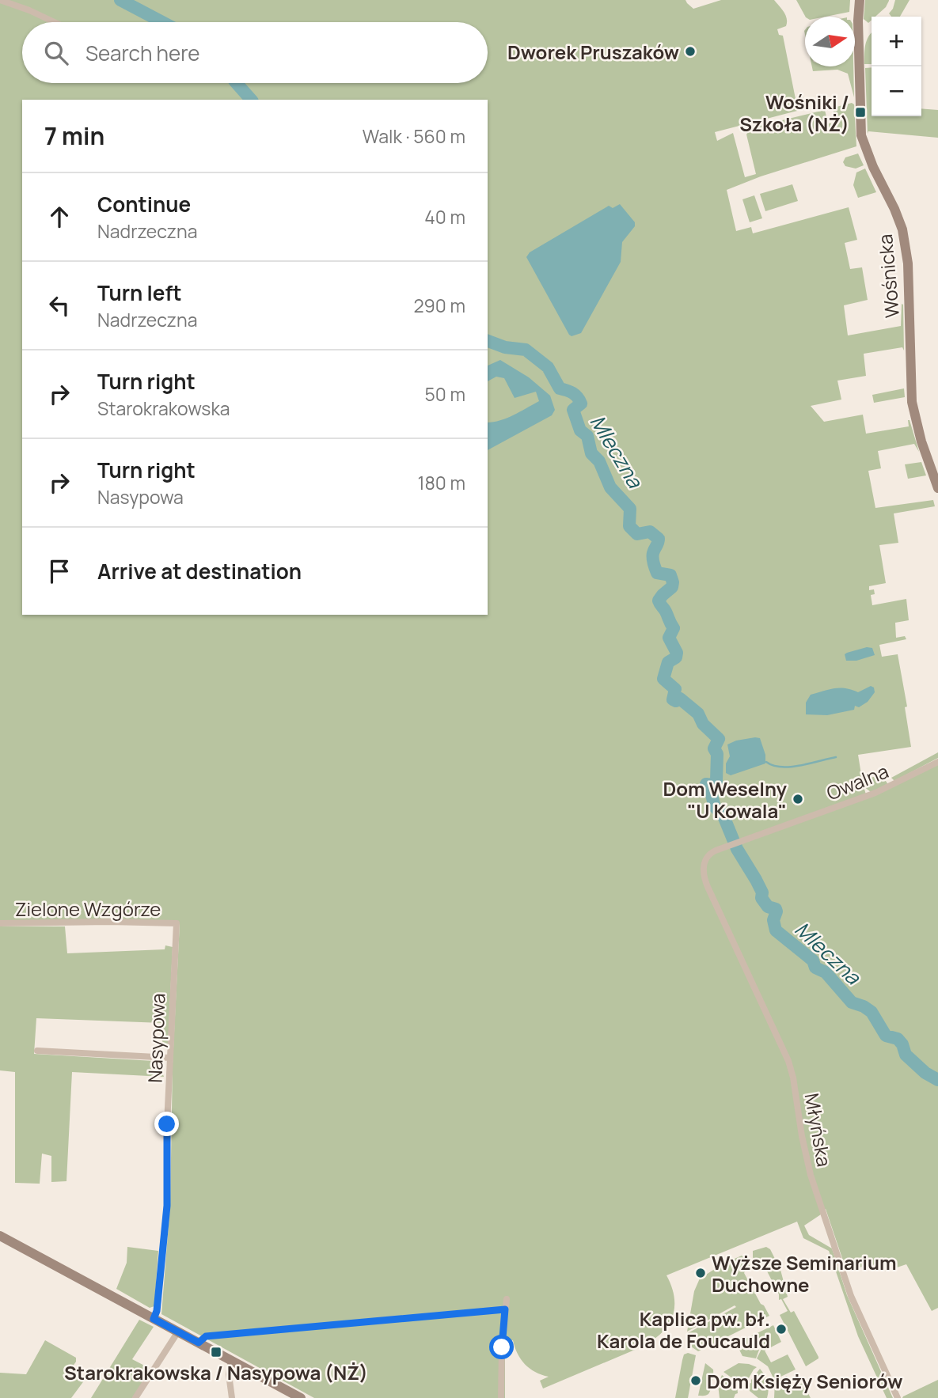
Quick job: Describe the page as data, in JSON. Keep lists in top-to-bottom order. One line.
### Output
{"streets":{"street":["Wośnicka","Owalna","Zielone Wzgórze","Nasypowa","Młyńska"]},"crossings":[["Owalna","Młyńska"],["Zielone Wzgórze","Nasypowa"]],"water":["Mleczna"],"places":{"other":["Dworek Pruszaków","Dom Weselny \"U Kowala\"","Wyższe Seminarium Duchowne","Kaplica pw. bł. Karola de Foucauld","Dom Księży Seniorów"],"transit":["Wośniki / Szkoła (NŻ)","Starokrakowska / Nasypowa (NŻ)"]},"north":"right","page":{"map_buttons":["+","−"],"search":"Search here","heading":["7 min","Walk · 560 m"],"list":[["Continue","Nadrzeczna","40 m"],["Turn left","Nadrzeczna","290 m"],["Turn right","Starokrakowska","50 m"],["Turn right","Nasypowa","180 m"],"Arrive at destination"]}}
